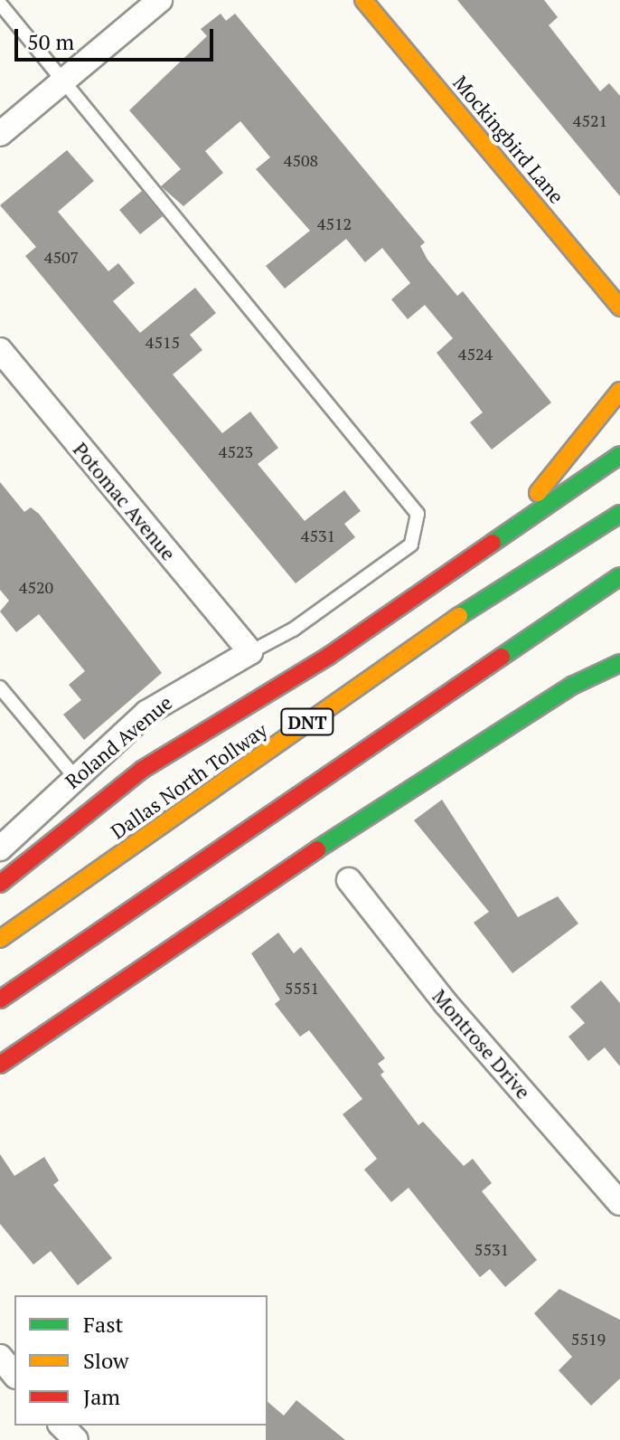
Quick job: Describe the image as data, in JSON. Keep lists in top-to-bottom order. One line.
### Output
{"streets":{"main road":["Mockingbird Lane","DNT","Dallas North Tollway"],"street":["Potomac Avenue","Roland Avenue","Montrose Drive"]},"crossings":[["Potomac Avenue","Roland Avenue"]],"house_numbers":["4521","4508","4512","4507","4515","4524","4523","4531","4520","5551","5531","5519"],"legend":["Fast","Slow","Jam"],"scale_bar":"50 m"}
